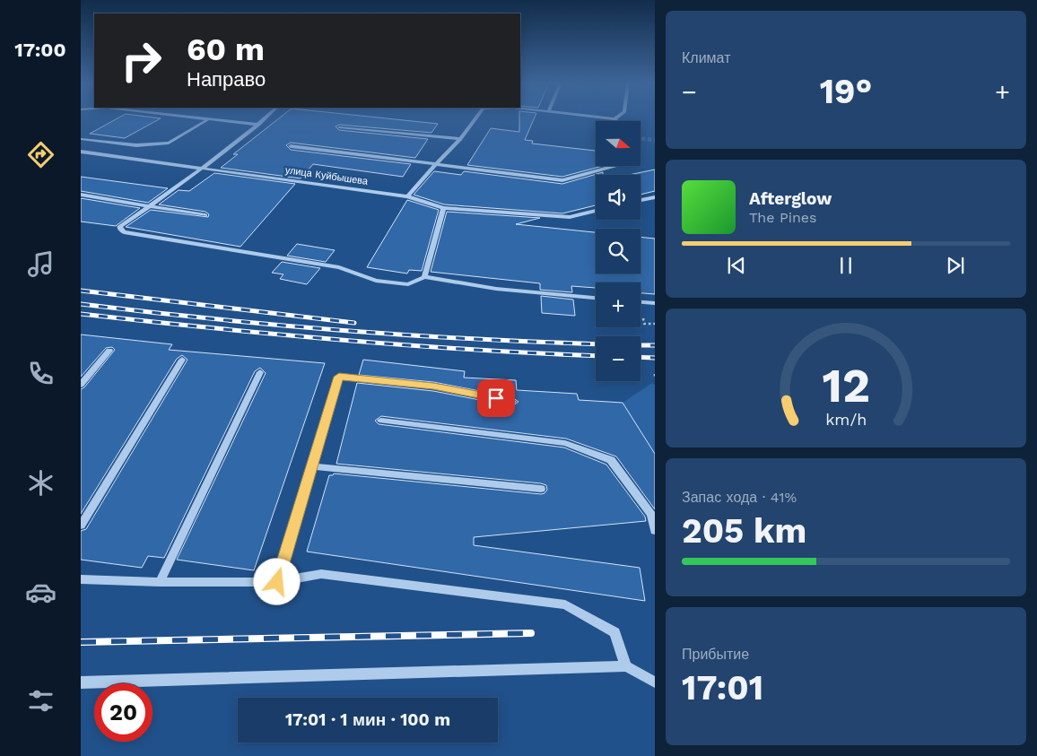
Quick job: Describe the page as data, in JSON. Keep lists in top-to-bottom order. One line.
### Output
{"streets":{"street":["улица Куйбышева"]},"north":"right","page":{"tabs":"17:00","tile":["Климат",["Запас хода · 41%","205 km"],["Прибытие","17:01"]],"turn":["60 m","Направо"],"heat":["−","19°","+"],"map_buttons":["+","−"],"song":["Afterglow","The Pines"],"limit":"20","trip":"17:01 · 1 мин · 100 m","gauge":["12","km/h"]}}
